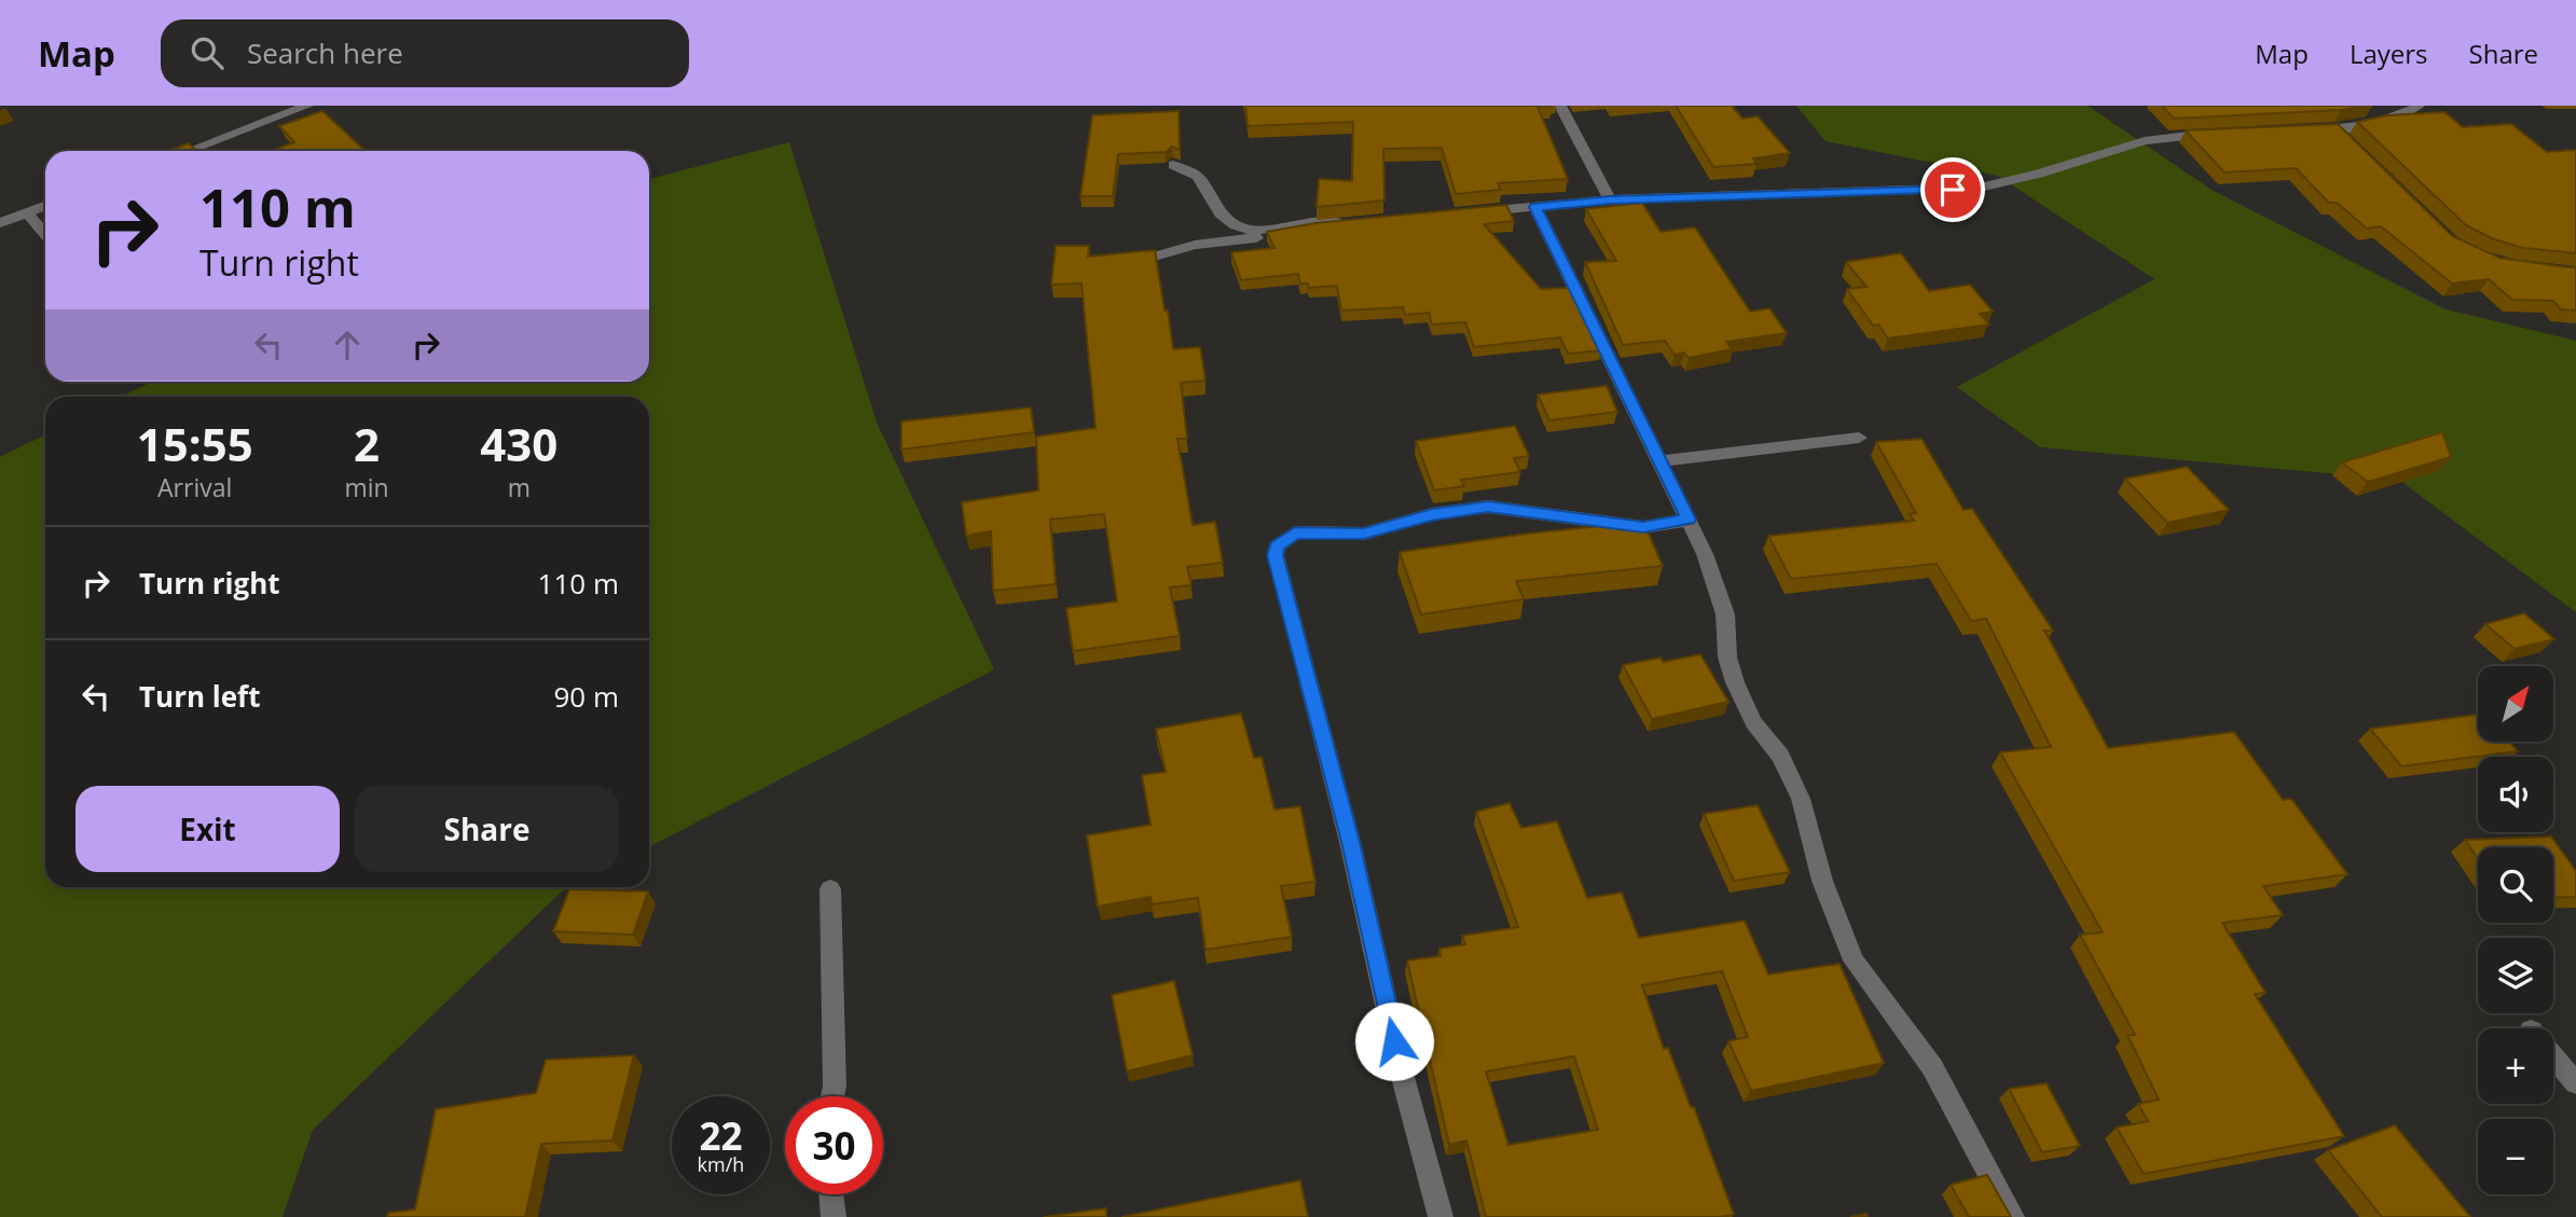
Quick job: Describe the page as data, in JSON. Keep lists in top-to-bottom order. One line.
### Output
{"north":"top right","page":{"header":"Map","search":"Search here","nav":["Map","Layers","Share"],"turn":["110 m","Turn right"],"eta":["15:55","Arrival","2","min","430","m"],"list":[{"name":"Turn right","value":"110 m"},{"name":"Turn left","value":"90 m"}],"map_buttons":["+","−"],"buttons":["Exit","Share"],"speed":"22 km/h","limit":"30"}}
